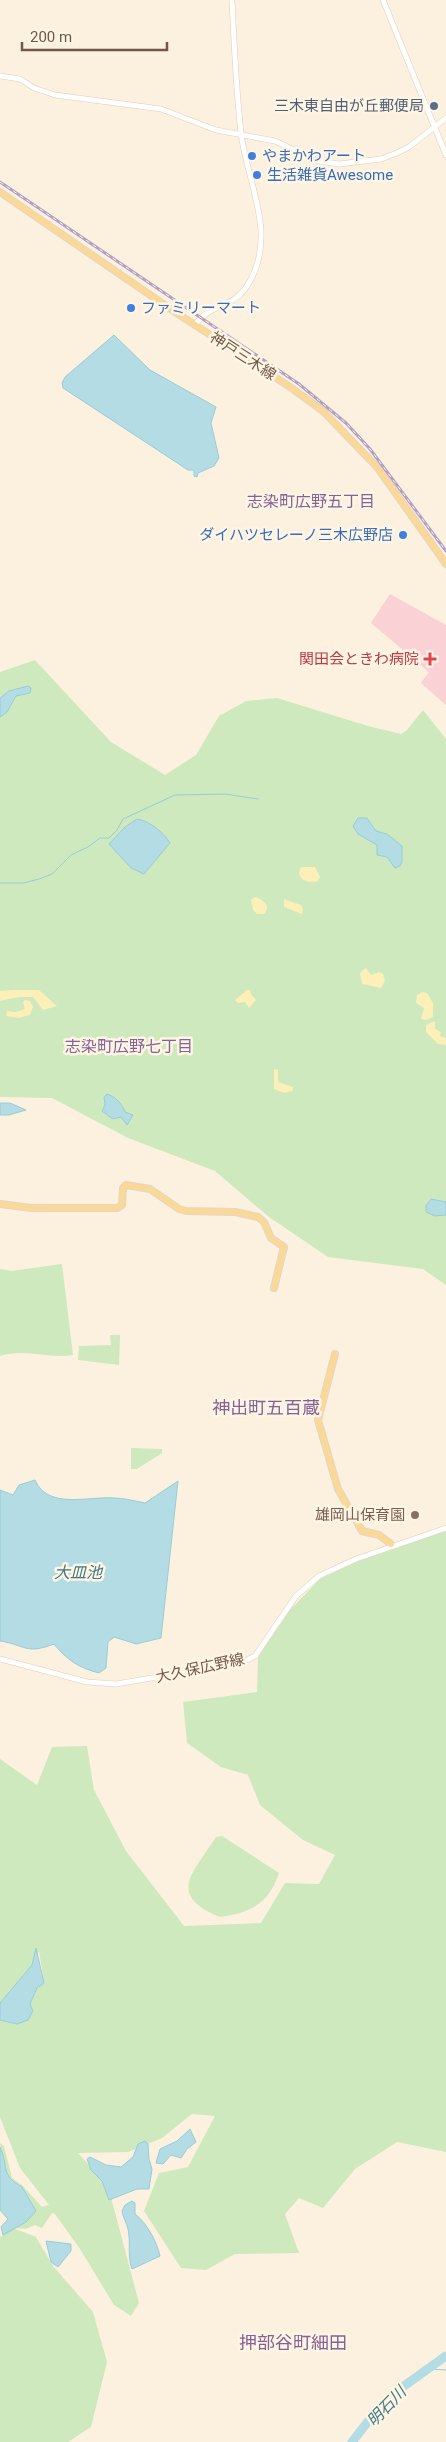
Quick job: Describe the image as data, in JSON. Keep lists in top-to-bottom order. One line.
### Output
{"streets":{"main road":["神戸三木線"],"street":["大久保広野線"]},"districts":["志染町広野五丁目","志染町広野七丁目","神出町五百蔵","押部谷町細田"],"water":["大皿池","明石川"],"places":{"other":["三木東自由が丘郵便局","やまかわアート","生活雑貨Awesome","ファミリーマート","ダイハツセレーノ三木広野店","雄岡山保育園"],"health":["関田会ときわ病院"]},"scale_bar":"200 m"}
